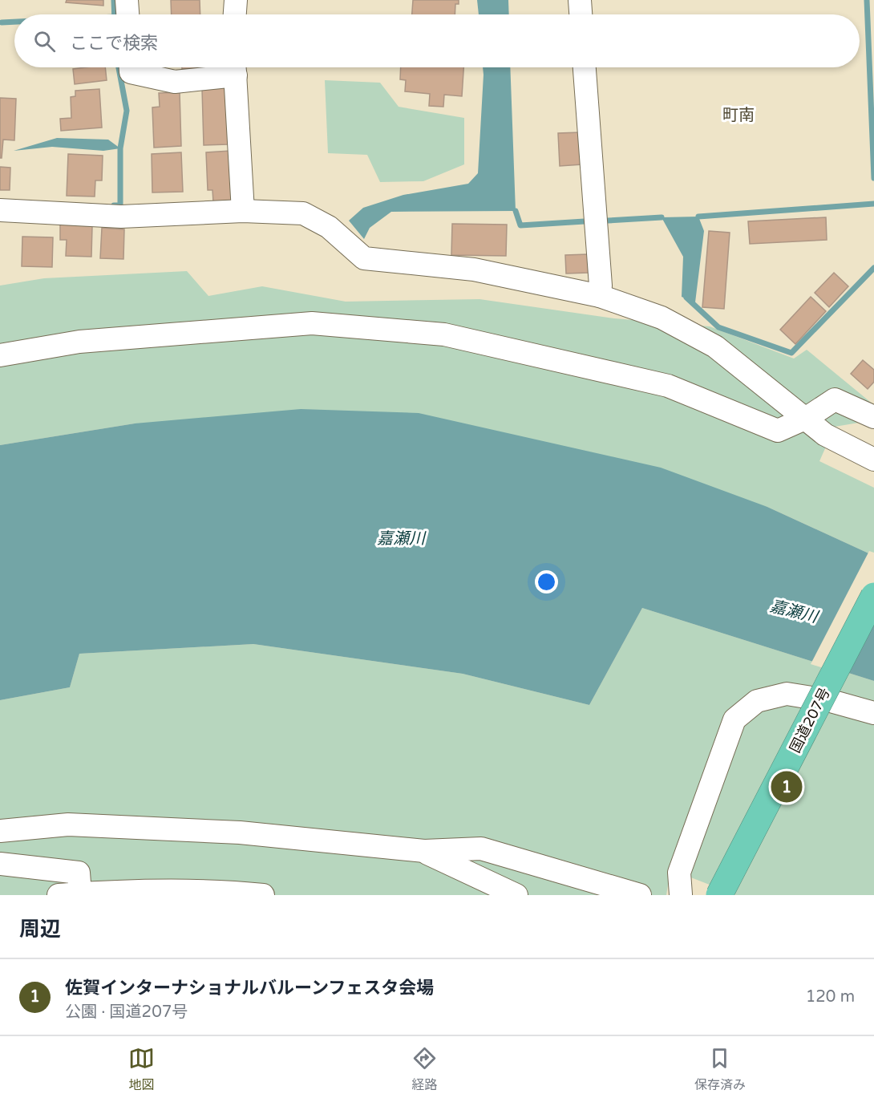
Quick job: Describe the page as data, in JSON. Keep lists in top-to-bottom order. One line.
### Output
{"streets":{"highway":["国道207号"]},"districts":["町南"],"water":["嘉瀬川"],"page":{"search":"ここで検索","pins":"1","heading":"周辺","list":[{"mark":"1","name":"佐賀インターナショナルバルーンフェスタ会場","note":"公園 · 国道207号","value":"120 m"}],"nav":["地図","経路","保存済み"]}}
